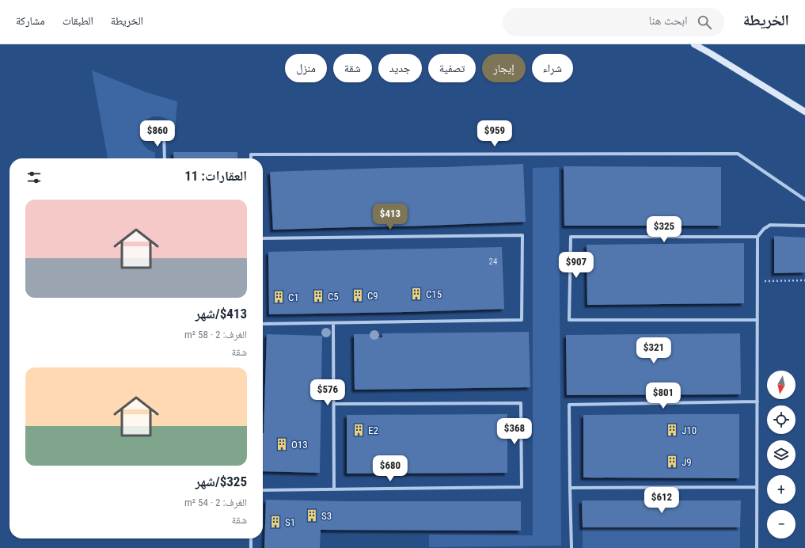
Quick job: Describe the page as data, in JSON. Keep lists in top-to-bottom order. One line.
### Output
{"places":{"building":["C15","C9","C5","C1","E2","J10","O13","J9","S3","S1"]},"house_numbers":["24"],"north":"bottom","page":{"header":"الخريطة","search":"ابحث هنا","nav":["الخريطة","الطبقات","مشاركة"],"chip":["شراء","إيجار","تصفية","جديد","شقة","منزل"],"price":["$860","$959","$413","$325","$907","$321","$576","$801","$368","$680","$612"],"heading":"العقارات: 11","list":[{"name":"$413/شهر","note":"الغرف: 2 · 58 m² · شقة"},{"name":"$325/شهر","note":"الغرف: 2 · 54 m² · شقة"}],"map_buttons":["+","−"]}}
